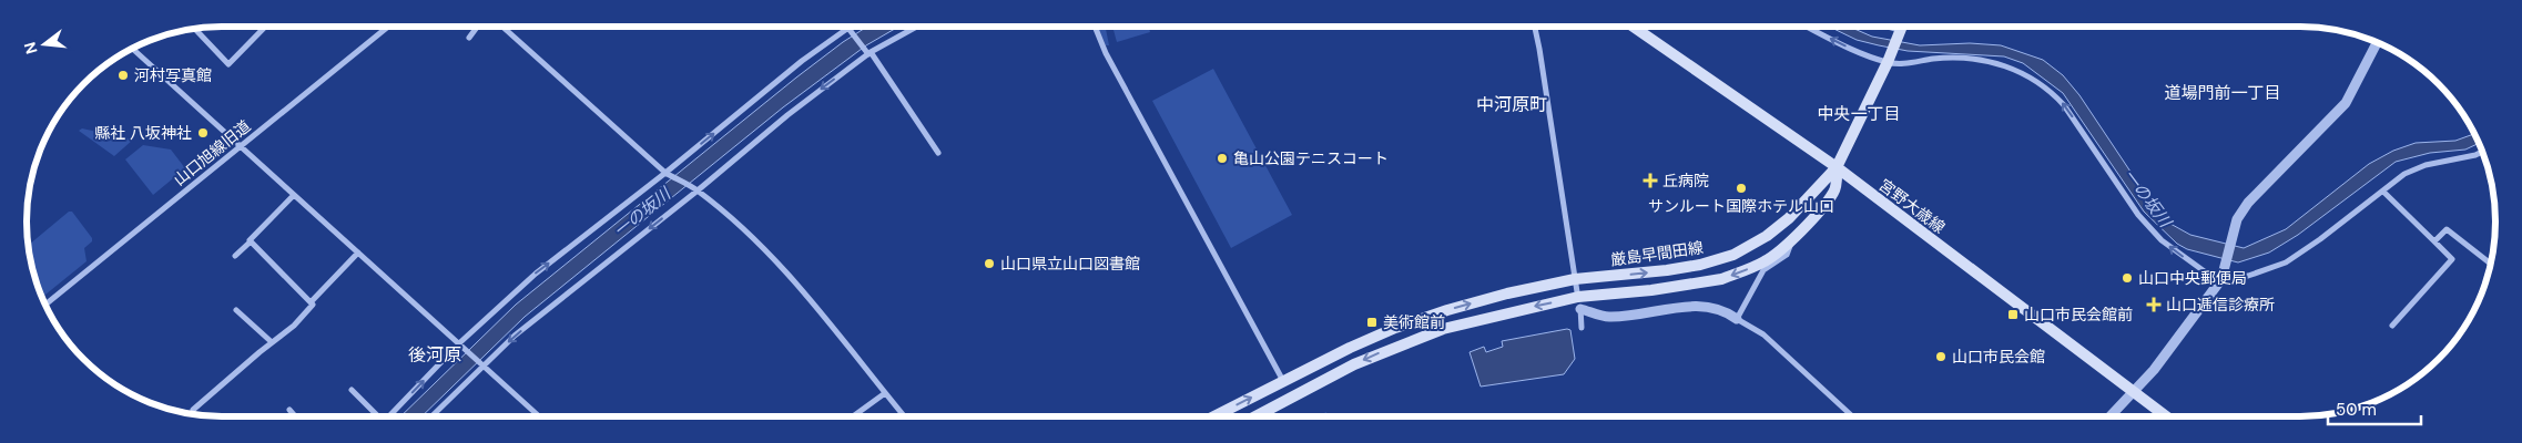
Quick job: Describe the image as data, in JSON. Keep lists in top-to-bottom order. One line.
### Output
{"streets":{"main road":["宮野大歳線","厳島早間田線"],"street":["山口旭線旧道"]},"crossings":[["宮野大歳線","厳島早間田線"]],"districts":["道場門前一丁目","中河原町","中央一丁目","後河原"],"water":["一の坂川"],"places":{"other":["河村写真館","縣社 八坂神社","亀山公園テニスコート","サンルート国際ホテル山口","山口県立山口図書館","山口中央郵便局","山口市民会館"],"health":["丘病院","山口逓信診療所"],"transit":["山口市民会館前","美術館前"]},"scale_bar":"50 m","north":"left"}
